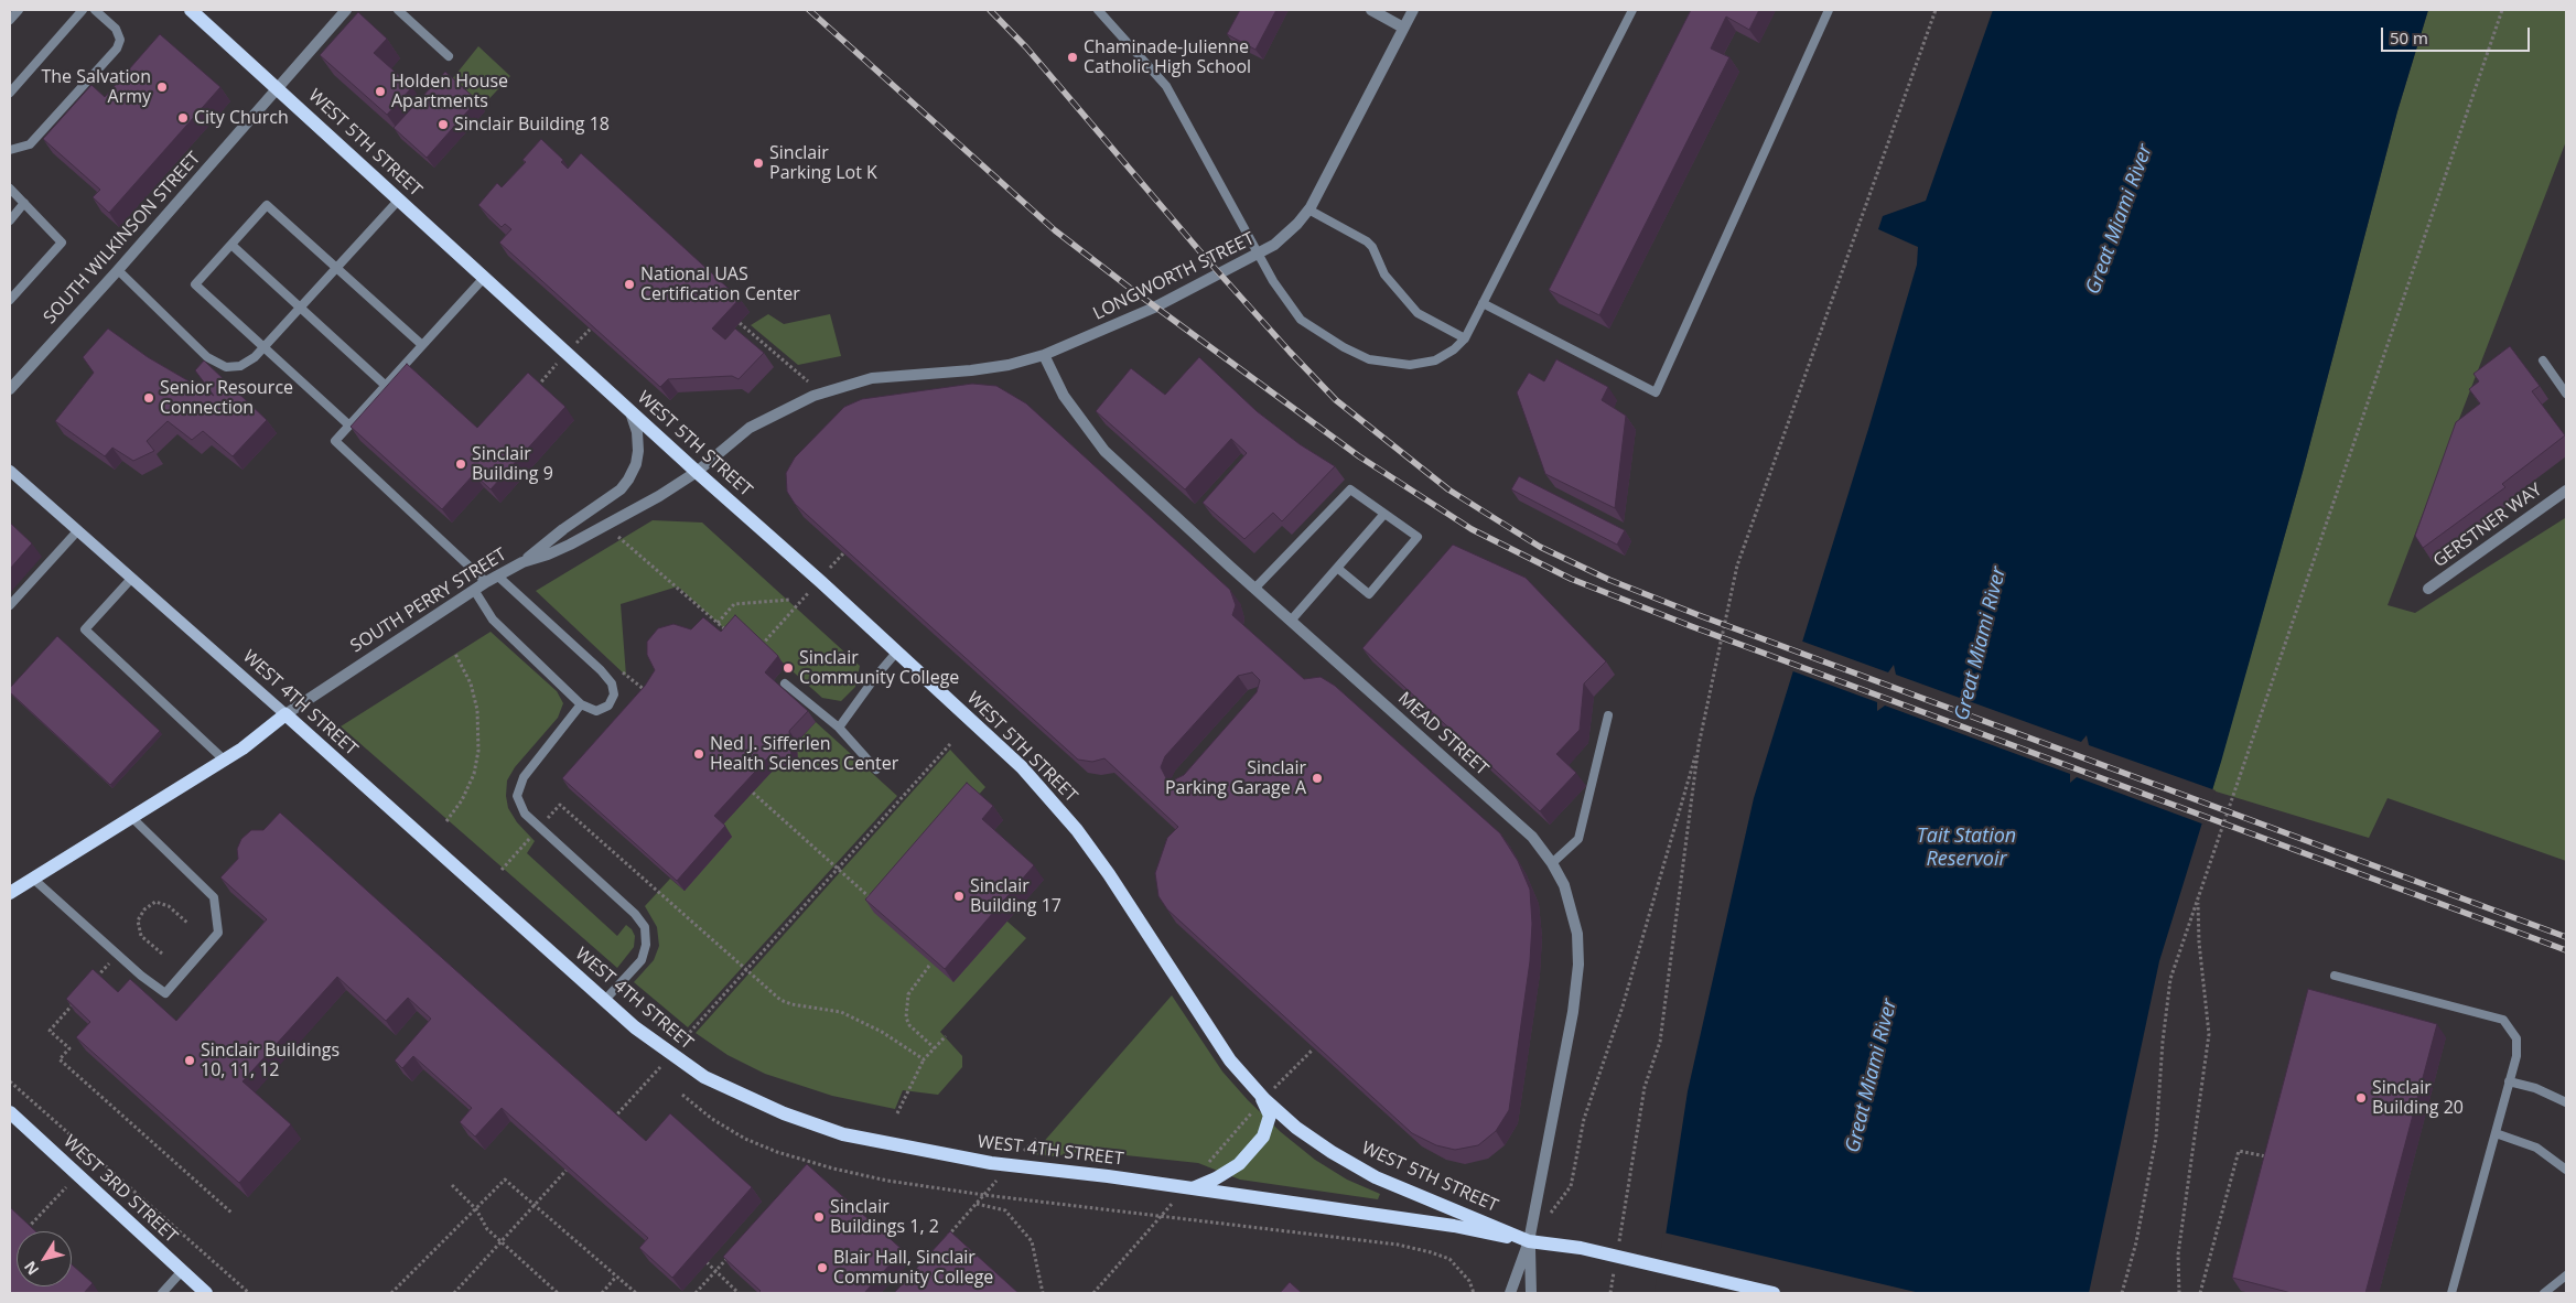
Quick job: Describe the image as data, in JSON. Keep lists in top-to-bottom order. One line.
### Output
{"streets":{"main road":["WEST 5TH STREET","SOUTH PERRY STREET","WEST 4TH STREET","WEST 3RD STREET"],"street":["SOUTH WILKINSON STREET","LONGWORTH STREET","GERSTNER WAY","MEAD STREET"]},"crossings":[["WEST 5TH STREET","SOUTH WILKINSON STREET"],["WEST 5TH STREET","SOUTH PERRY STREET"],["WEST 5TH STREET","WEST 4TH STREET"],["WEST 5TH STREET","MEAD STREET"],["LONGWORTH STREET","SOUTH PERRY STREET"],["LONGWORTH STREET","MEAD STREET"],["SOUTH PERRY STREET","WEST 4TH STREET"],["WEST 4TH STREET","MEAD STREET"]],"water":["Great Miami River","Tait Station Reservoir"],"places":["Chaminade-Julienne Catholic High School","The Salvation Army","Holden House Apartments","City Church","Sinclair Building 18","Sinclair Parking Lot K","National UAS Certification Center","Senior Resource Connection","Sinclair Building 9","Sinclair Community College","Ned J. Sifferlen Health Sciences Center","Sinclair Parking Garage A","Sinclair Building 17","Sinclair Buildings 10, 11, 12","Sinclair Building 20","Sinclair Buildings 1, 2","Blair Hall, Sinclair Community College"],"scale_bar":"50 m","north":"bottom left"}
